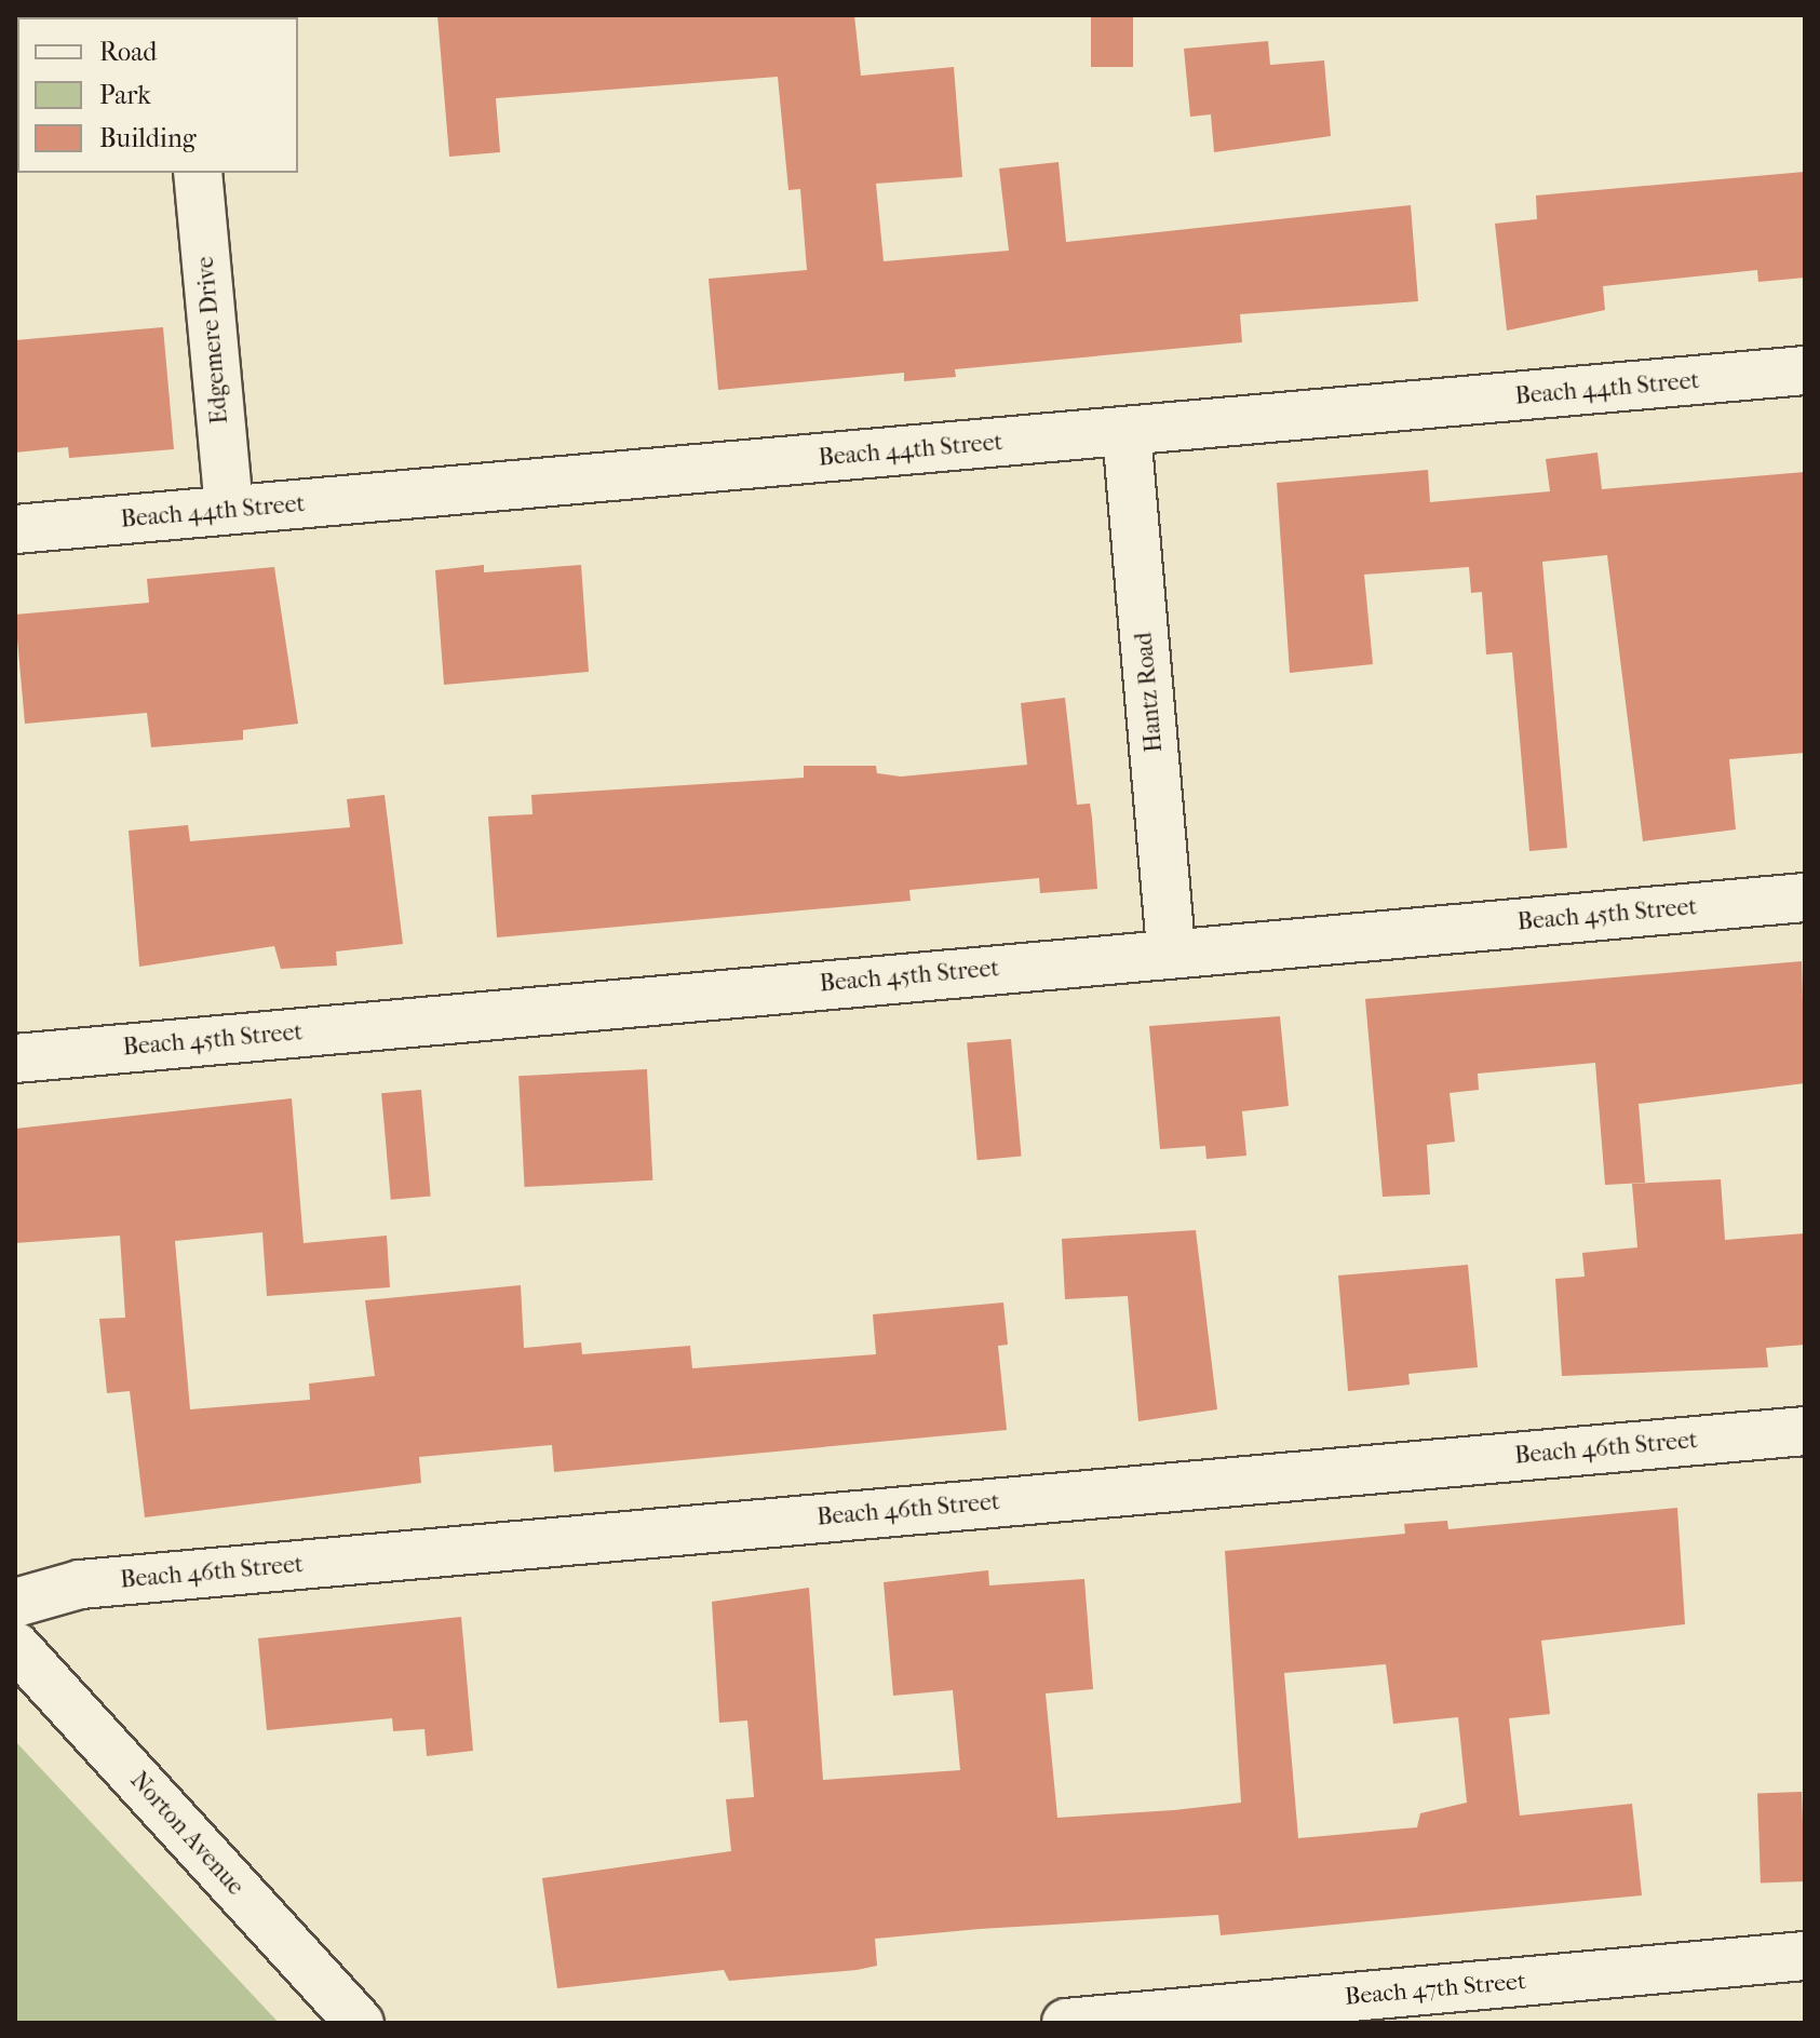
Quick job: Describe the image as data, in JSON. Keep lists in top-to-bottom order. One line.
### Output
{"streets":{"street":["Edgemere Drive","Beach 44th Street","Hantz Road","Beach 45th Street","Beach 46th Street","Norton Avenue","Beach 47th Street"]},"crossings":[["Edgemere Drive","Beach 44th Street"],["Beach 44th Street","Hantz Road"],["Hantz Road","Beach 45th Street"]],"legend":["Road","Park","Building"]}
